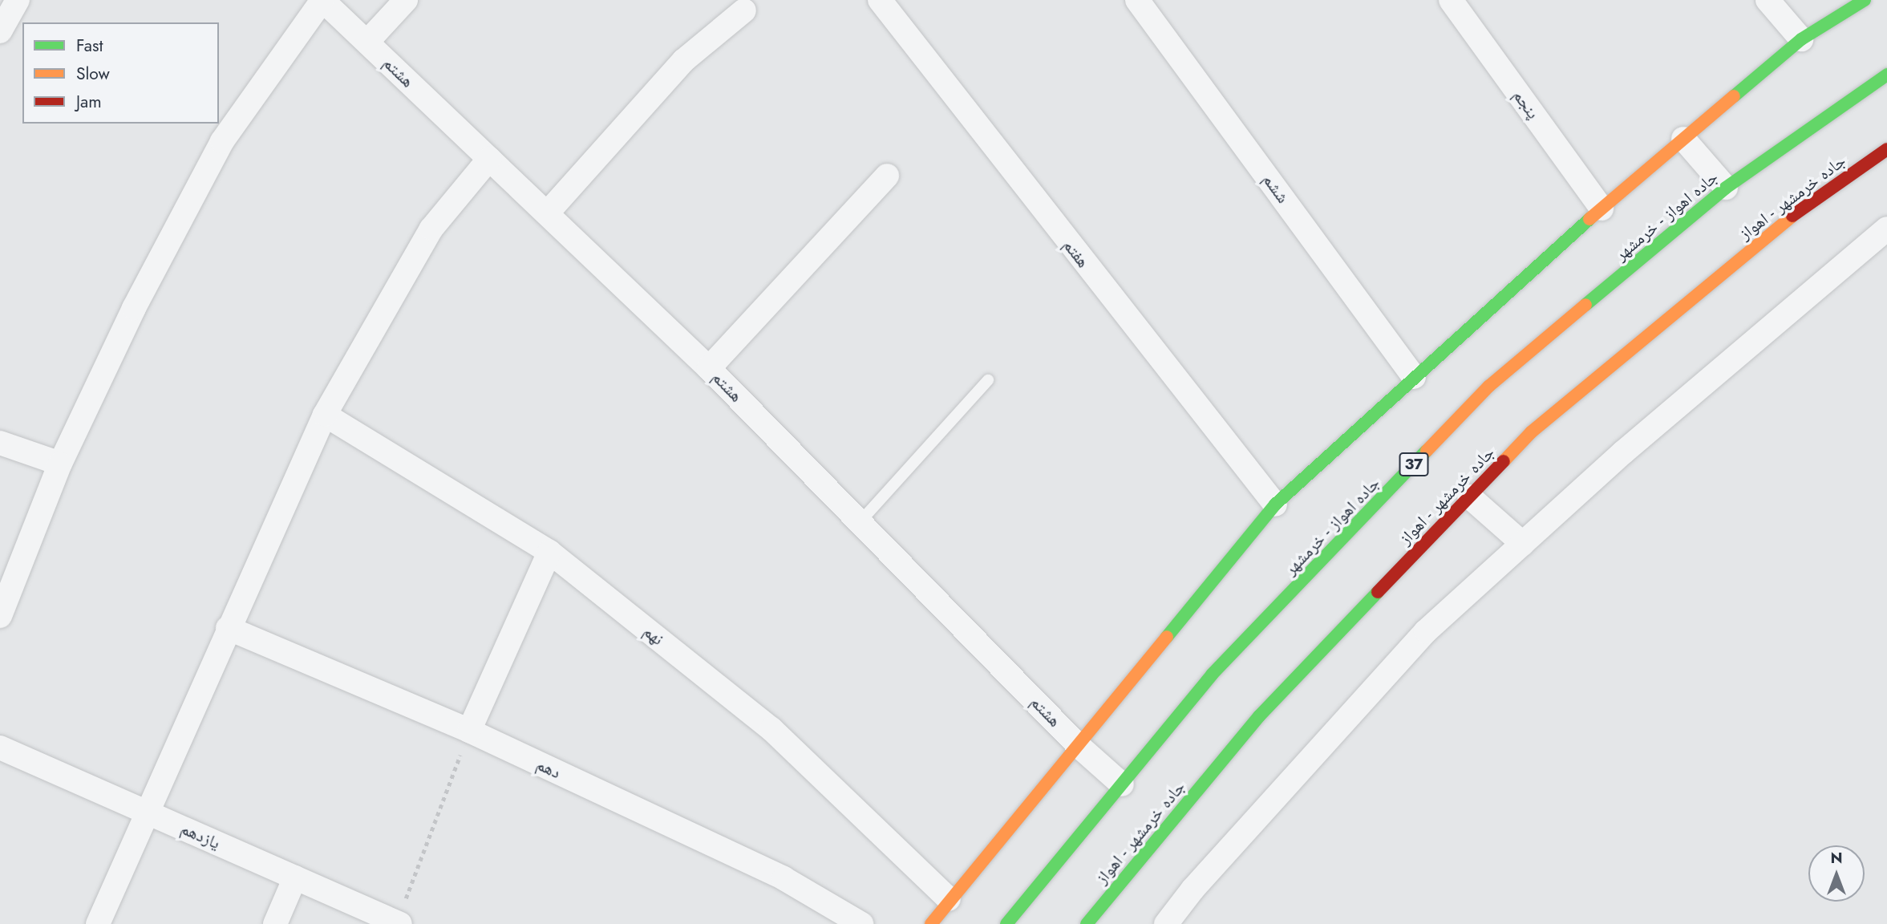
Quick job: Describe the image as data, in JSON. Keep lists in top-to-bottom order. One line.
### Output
{"streets":{"main road":["جاده خرمشهر - اهواز","جاده اهواز - خرمشهر","37"],"street":["هشتم","پنجم","ششم","هفتم","نهم","دهم","یازدهم"]},"crossings":[["هشتم","جاده اهواز - خرمشهر"]],"legend":["Fast","Slow","Jam"],"north":"top"}
